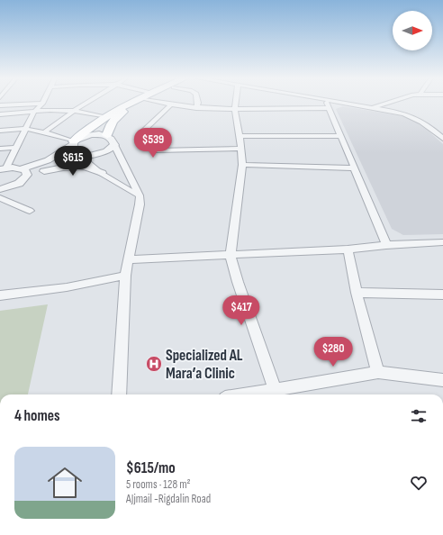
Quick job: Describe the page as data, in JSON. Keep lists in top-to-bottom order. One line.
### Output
{"places":{"hospital":["Specialized AL Mara’a Clinic"]},"north":"right","page":{"price":["$539","$615","$417","$280"],"heading":"4 homes","list":[{"name":"$615/mo","note":"5 rooms · 128 m² · AJjmail -Rigdalin Road"}]}}
